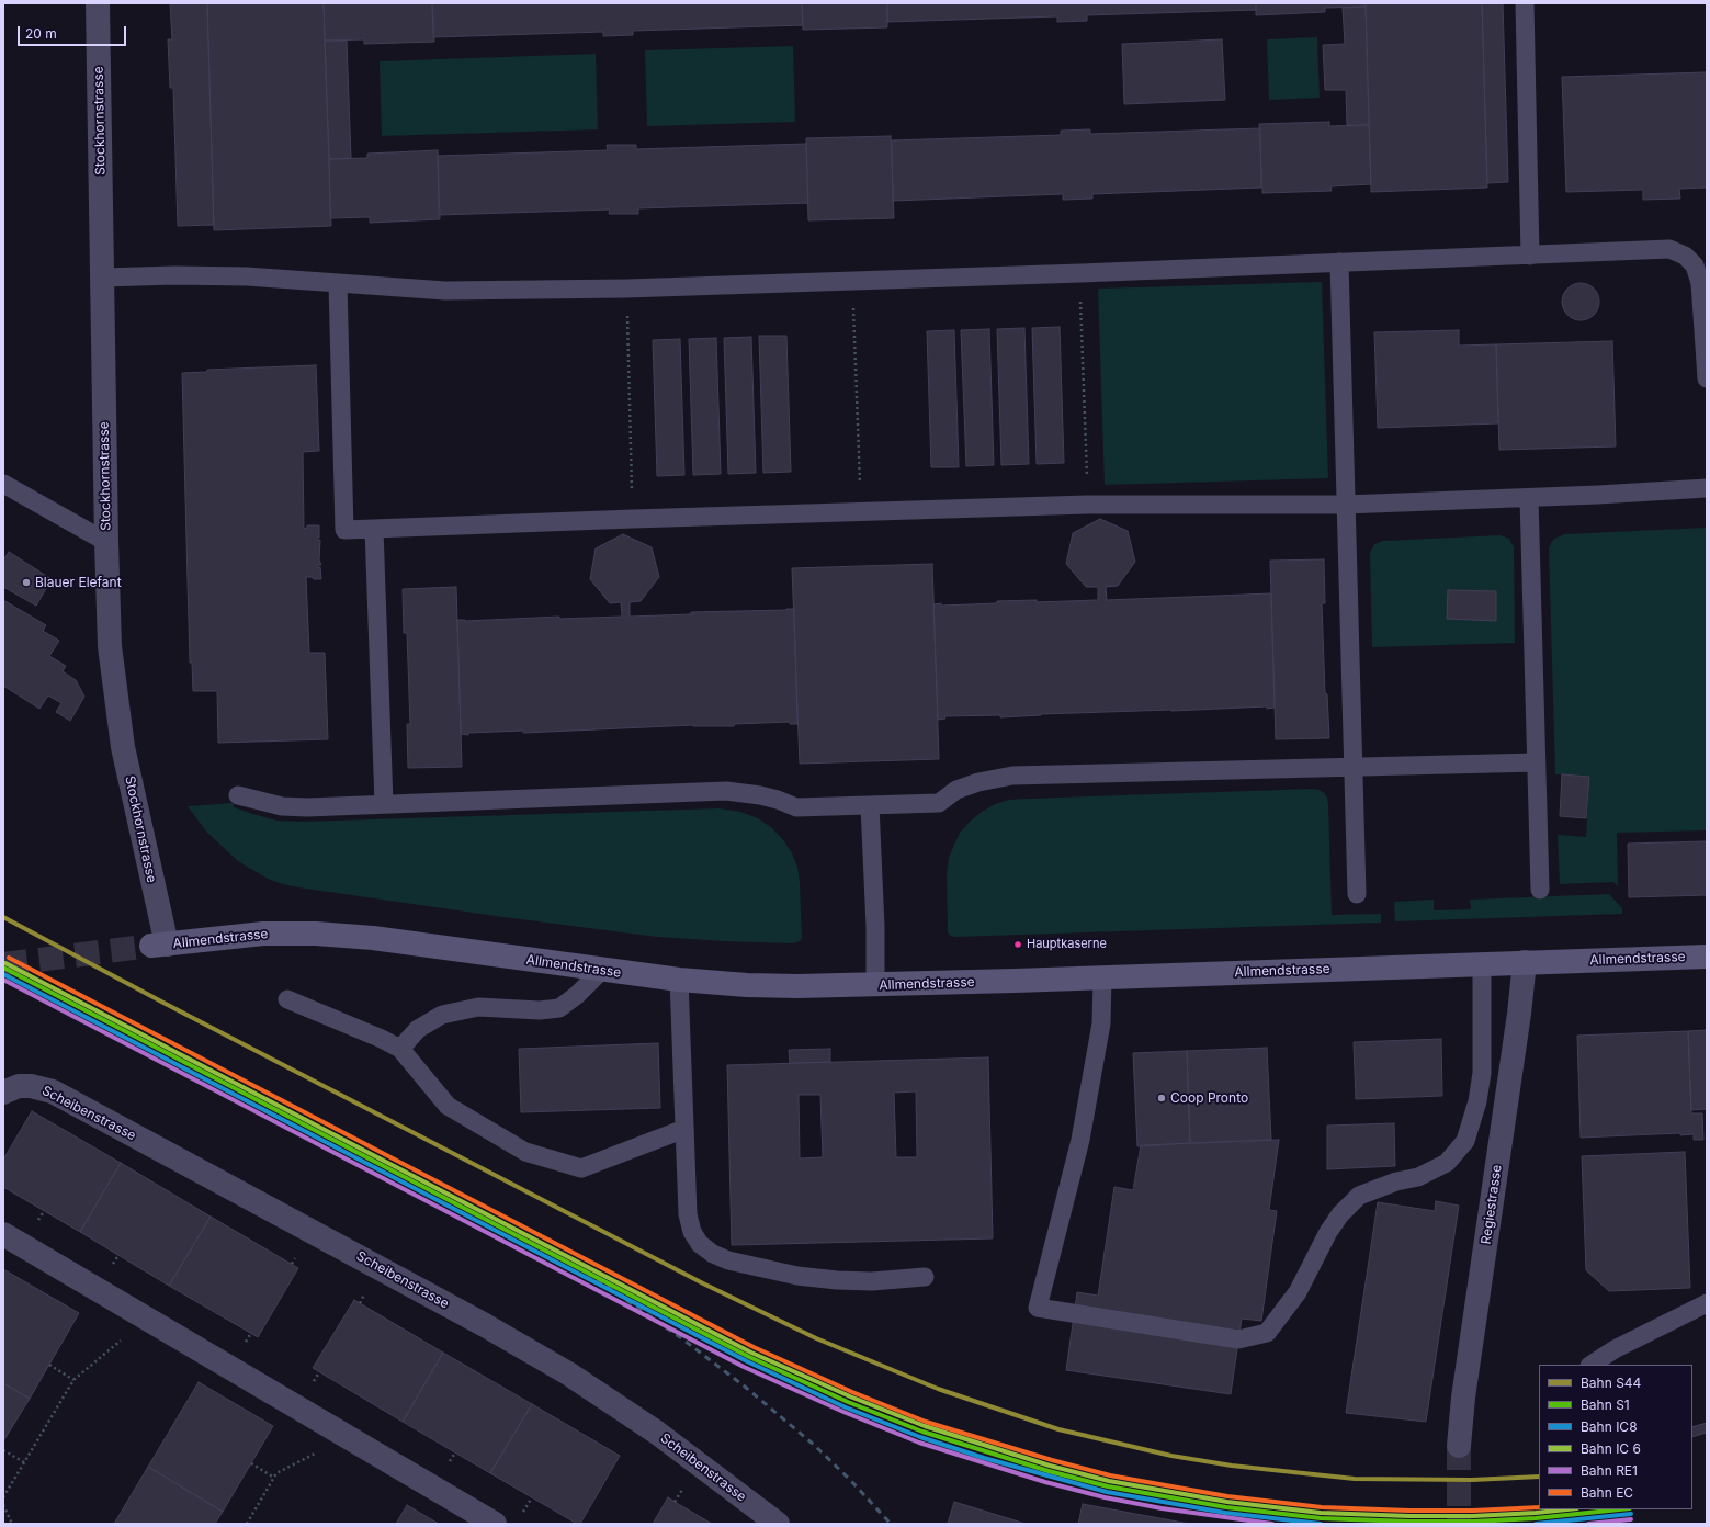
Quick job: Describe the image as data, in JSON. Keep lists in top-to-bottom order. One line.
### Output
{"streets":{"main road":["Allmendstrasse"],"street":["Stockhornstrasse","Scheibenstrasse","Regiestrasse"]},"crossings":[["Stockhornstrasse","Allmendstrasse"],["Allmendstrasse","Regiestrasse"]],"places":["Blauer Elefant","Hauptkaserne","Coop Pronto"],"lines":["rail line S44","rail line EC","rail line S1","rail line IC8","rail line RE1"],"legend":["Bahn S44","Bahn S1","Bahn IC8","Bahn IC 6","Bahn RE1","Bahn EC"],"scale_bar":"20 m"}
